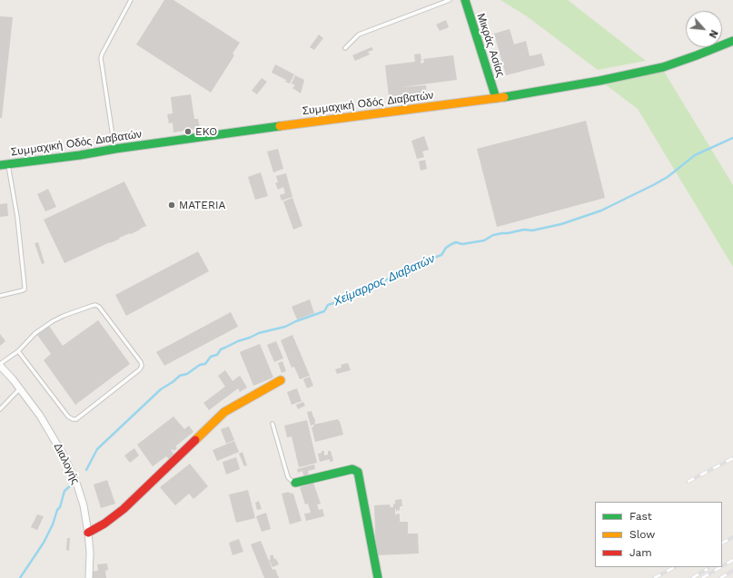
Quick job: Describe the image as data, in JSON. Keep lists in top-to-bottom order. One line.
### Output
{"streets":{"street":["Μικράς Ασίας","Συμμαχική Οδός Διαβατών","Διαλογής"]},"crossings":[["Μικράς Ασίας","Συμμαχική Οδός Διαβατών"]],"water":["Χείμαρρος Διαβατών"],"places":["EKO","MATERIA"],"legend":["Fast","Slow","Jam"],"north":"bottom right"}
